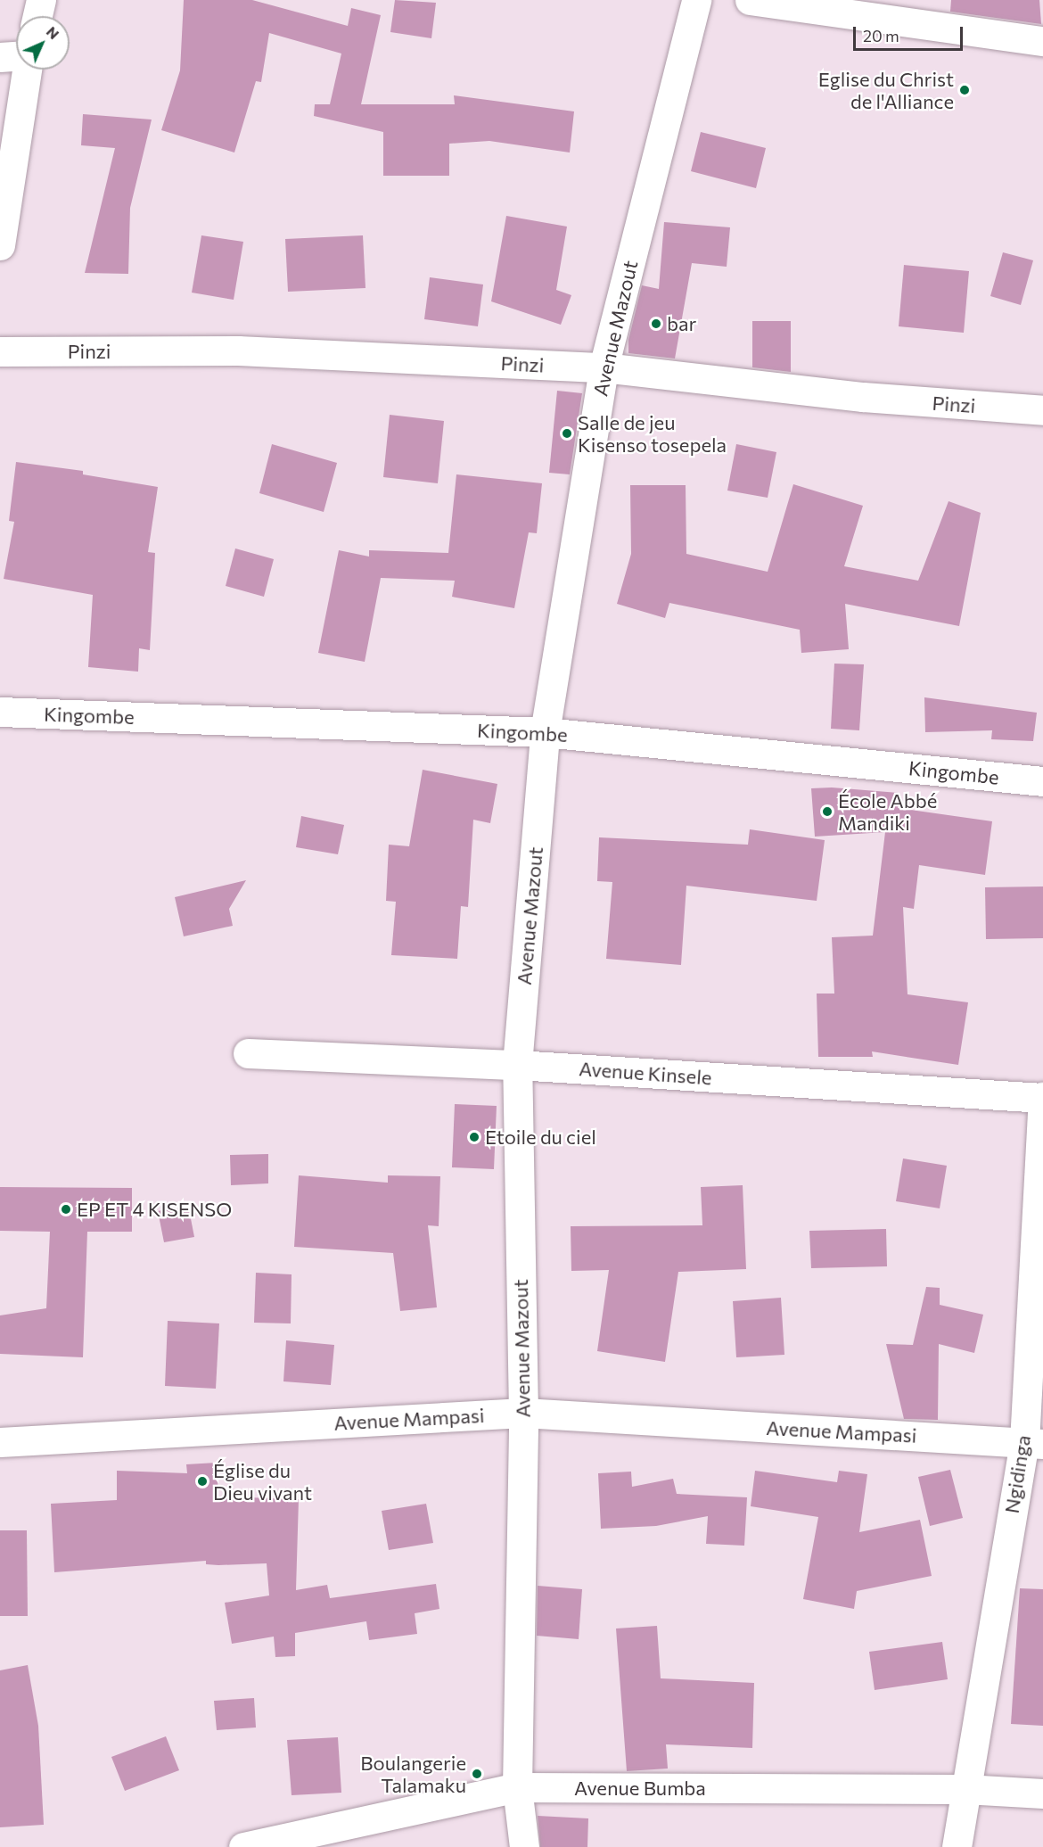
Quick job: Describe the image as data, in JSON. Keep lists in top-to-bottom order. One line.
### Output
{"streets":{"street":["Avenue Mazout","Pinzi","Kingombe","Avenue Kinsele","Avenue Mampasi","Ngidinga","Avenue Bumba"]},"crossings":[["Avenue Mazout","Pinzi"],["Avenue Mazout","Kingombe"],["Avenue Mazout","Avenue Kinsele"],["Avenue Mazout","Avenue Mampasi"],["Avenue Mazout","Avenue Bumba"],["Avenue Kinsele","Ngidinga"],["Avenue Mampasi","Ngidinga"],["Ngidinga","Avenue Bumba"]],"places":["Eglise du Christ de l'Alliance","bar","Salle de jeu Kisenso tosepela","École Abbé Mandiki","Etoile du ciel","EP ET 4 KISENSO","Église du Dieu vivant","Boulangerie Talamaku"],"scale_bar":"20 m","north":"top right"}
